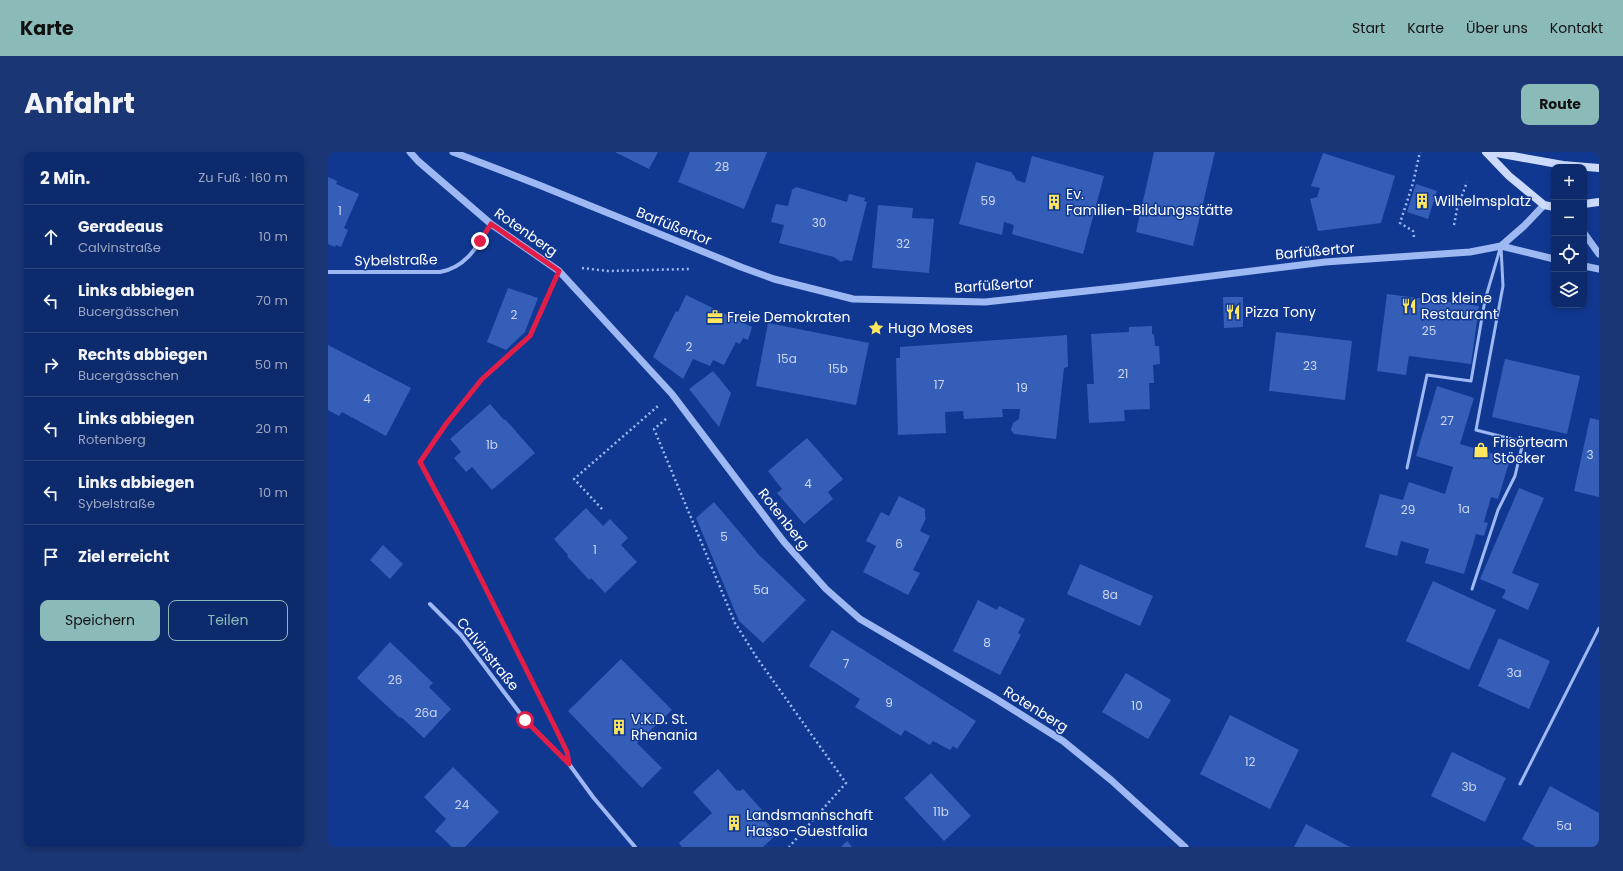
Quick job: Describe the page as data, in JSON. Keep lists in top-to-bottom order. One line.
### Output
{"streets":{"street":["Barfüßertor","Rotenberg","Sybelstraße","Calvinstraße"]},"crossings":[["Rotenberg","Sybelstraße"]],"places":{"building":["Wilhelmsplatz","Ev. Familien-Bildungsstätte","V.K.D. St. Rhenania","Landsmannschaft Hasso-Guestfalia"],"restaurant":["Das kleine Restaurant","Pizza Tony"],"office":["Freie Demokraten"],"place":["Hugo Moses"],"shop":["Frisörteam Stöcker"]},"house_numbers":["28","59","1","30","32","2","25","2","15a","23","15b","21","17","19","4","27","1b","3","4","1a","29","5","6","1","5a","8a","8","7","3a","26","9","10","26a","12","3b","24","11b","5a"],"page":{"header":"Karte","nav":["Start","Karte","Über uns","Kontakt"],"title":"Anfahrt","buttons":["Route",["Speichern","Teilen"]],"heading":["2 Min.","Zu Fuß · 160 m"],"map_buttons":["+","−"],"list":[["Geradeaus","Calvinstraße","10 m"],["Links abbiegen","Bucergässchen","70 m"],["Rechts abbiegen","Bucergässchen","50 m"],["Links abbiegen","Rotenberg","20 m"],["Links abbiegen","Sybelstraße","10 m"],"Ziel erreicht"]}}
